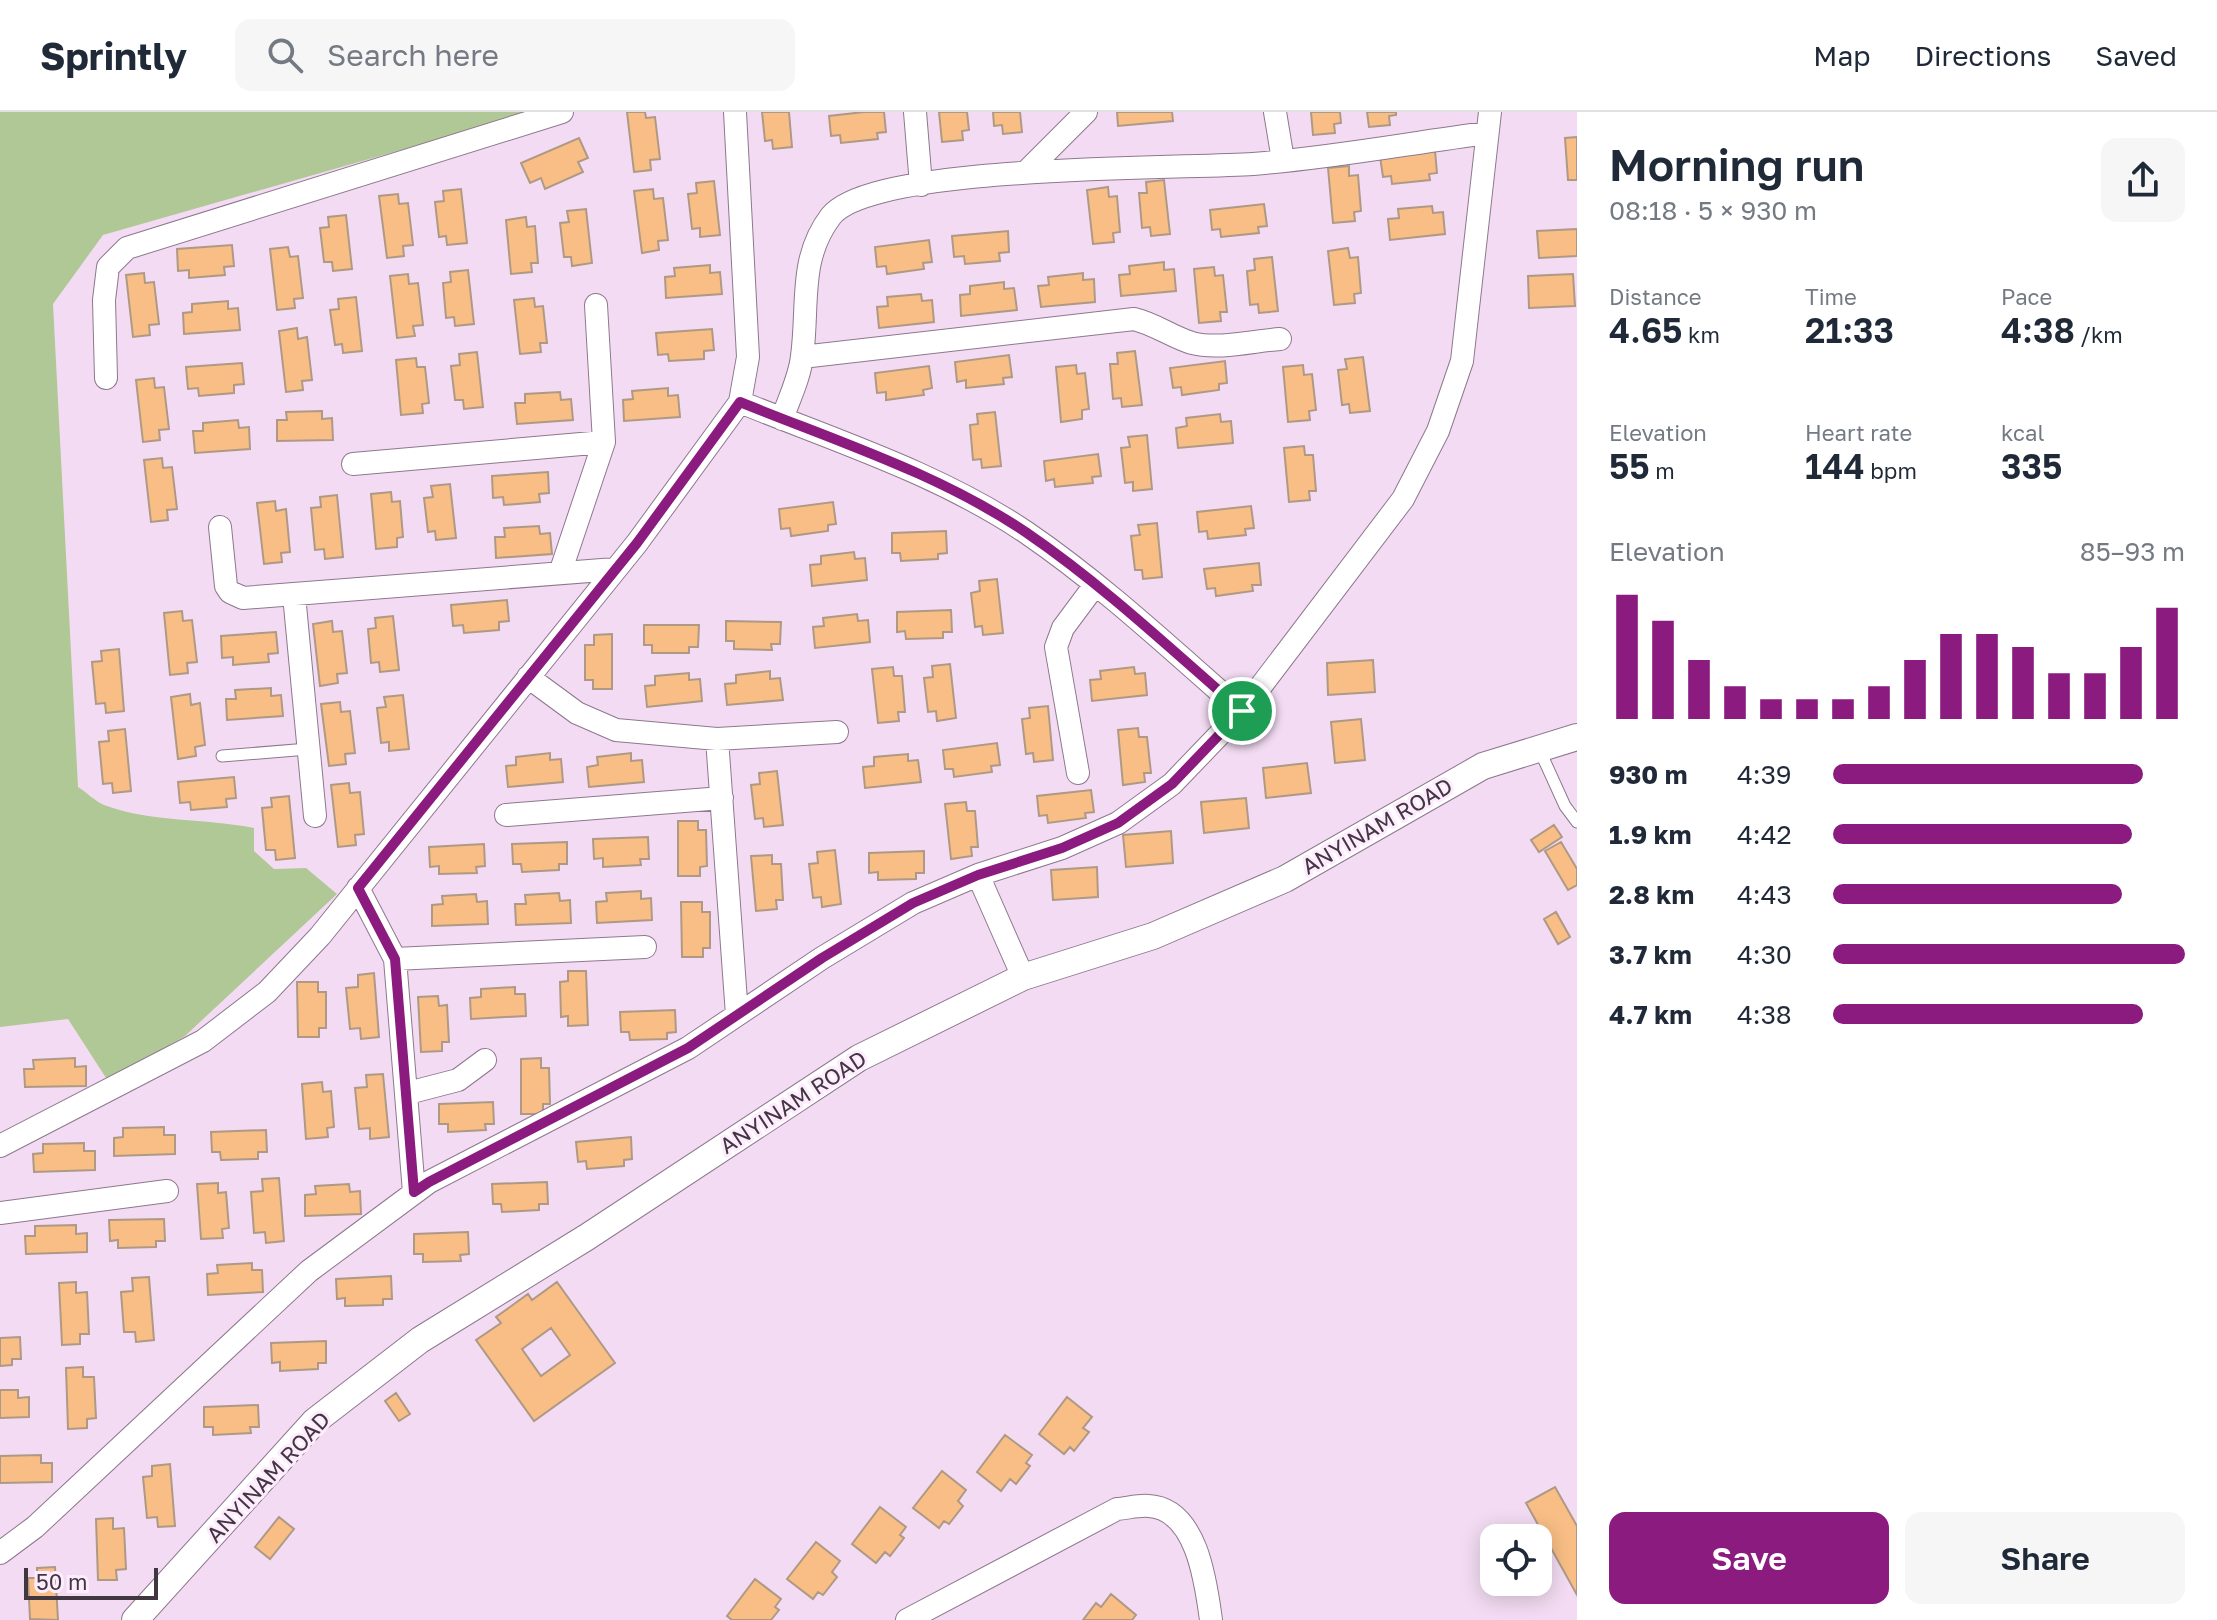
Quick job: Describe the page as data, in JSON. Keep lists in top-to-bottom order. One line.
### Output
{"streets":{"street":["ANYINAM ROAD"]},"scale_bar":"50 m","page":{"header":"Sprintly","search":"Search here","nav":["Map","Directions","Saved"],"heading":["Morning run","08:18 · 5 × 930 m"],"stats":[["Distance","4.65 km"],["Time","21:33"],["Pace","4:38 /km"],["Elevation","55 m"],["Heart rate","144 bpm"],["kcal","335"]],"chart":["Elevation","85–93 m"],"list":[{"name":"930 m","note":"4:39"},{"name":"1.9 km","note":"4:42"},{"name":"2.8 km","note":"4:43"},{"name":"3.7 km","note":"4:30"},{"name":"4.7 km","note":"4:38"}],"buttons":["Save","Share"],"scale":"50 m"}}
